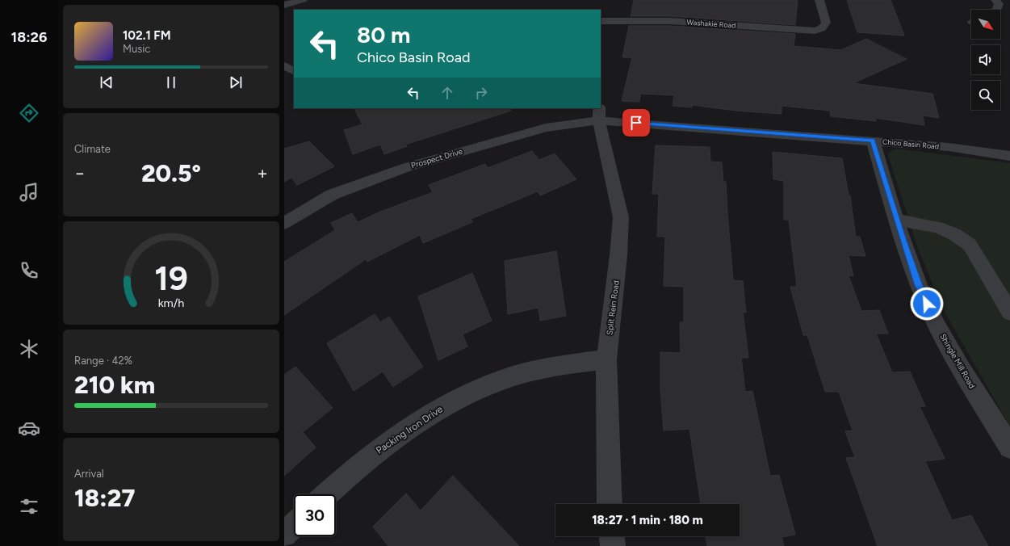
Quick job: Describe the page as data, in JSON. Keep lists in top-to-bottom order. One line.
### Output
{"streets":{"street":["Washakie Road","Chico Basin Road","Prospect Drive","Split Rein Road","Shingle Mill Road","Packing Iron Drive"]},"crossings":[["Chico Basin Road","Prospect Drive"],["Chico Basin Road","Split Rein Road"],["Chico Basin Road","Shingle Mill Road"],["Prospect Drive","Split Rein Road"],["Split Rein Road","Packing Iron Drive"]],"north":"bottom right","page":{"tabs":"18:26","turn":["80 m","Chico Basin Road"],"song":["102.1 FM","Music"],"tile":["Climate",["Range · 42%","210 km"],["Arrival","18:27"]],"heat":["−","20.5°","+"],"limit":"30","trip":"18:27 · 1 min · 180 m","gauge":["19","km/h"]}}
